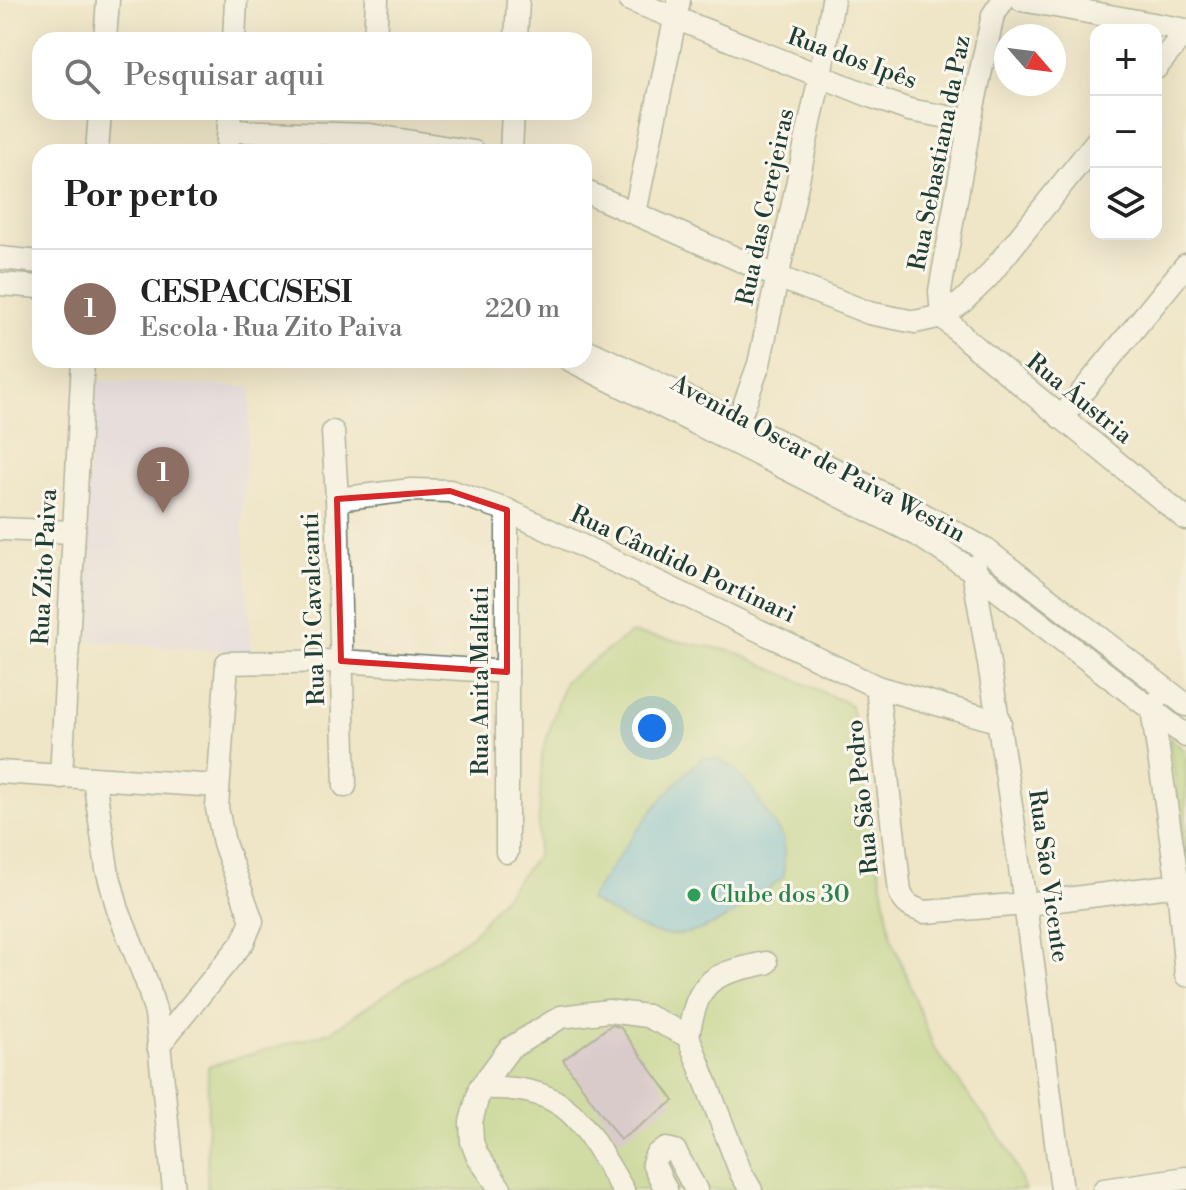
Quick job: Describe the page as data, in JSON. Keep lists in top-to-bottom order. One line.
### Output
{"streets":{"street":["Rua dos Ipês","Rua Sebastiana da Paz","Rua das Cerejeiras","Rua Áustria","Avenida Oscar de Paiva Westin","Rua Cândido Portinari","Rua Zito Paiva","Rua Di Cavalcanti","Rua Anita Malfati","Rua São Pedro","Rua São Vicente"]},"crossings":[["Rua dos Ipês","Rua Sebastiana da Paz"],["Rua dos Ipês","Rua das Cerejeiras"],["Rua Sebastiana da Paz","Rua Áustria"],["Rua das Cerejeiras","Avenida Oscar de Paiva Westin"],["Avenida Oscar de Paiva Westin","Rua São Vicente"],["Rua Cândido Portinari","Rua Di Cavalcanti"],["Rua Cândido Portinari","Rua Anita Malfati"],["Rua Cândido Portinari","Rua São Pedro"],["Rua Cândido Portinari","Rua São Vicente"],["Rua São Pedro","Rua São Vicente"]],"places":["Clube dos 30"],"north":"bottom right","page":{"map_buttons":["+","−"],"search":"Pesquisar aqui","heading":"Por perto","list":[{"mark":"1","name":"CESPACC/SESI","note":"Escola · Rua Zito Paiva","value":"220 m"}],"pins":"1"}}
